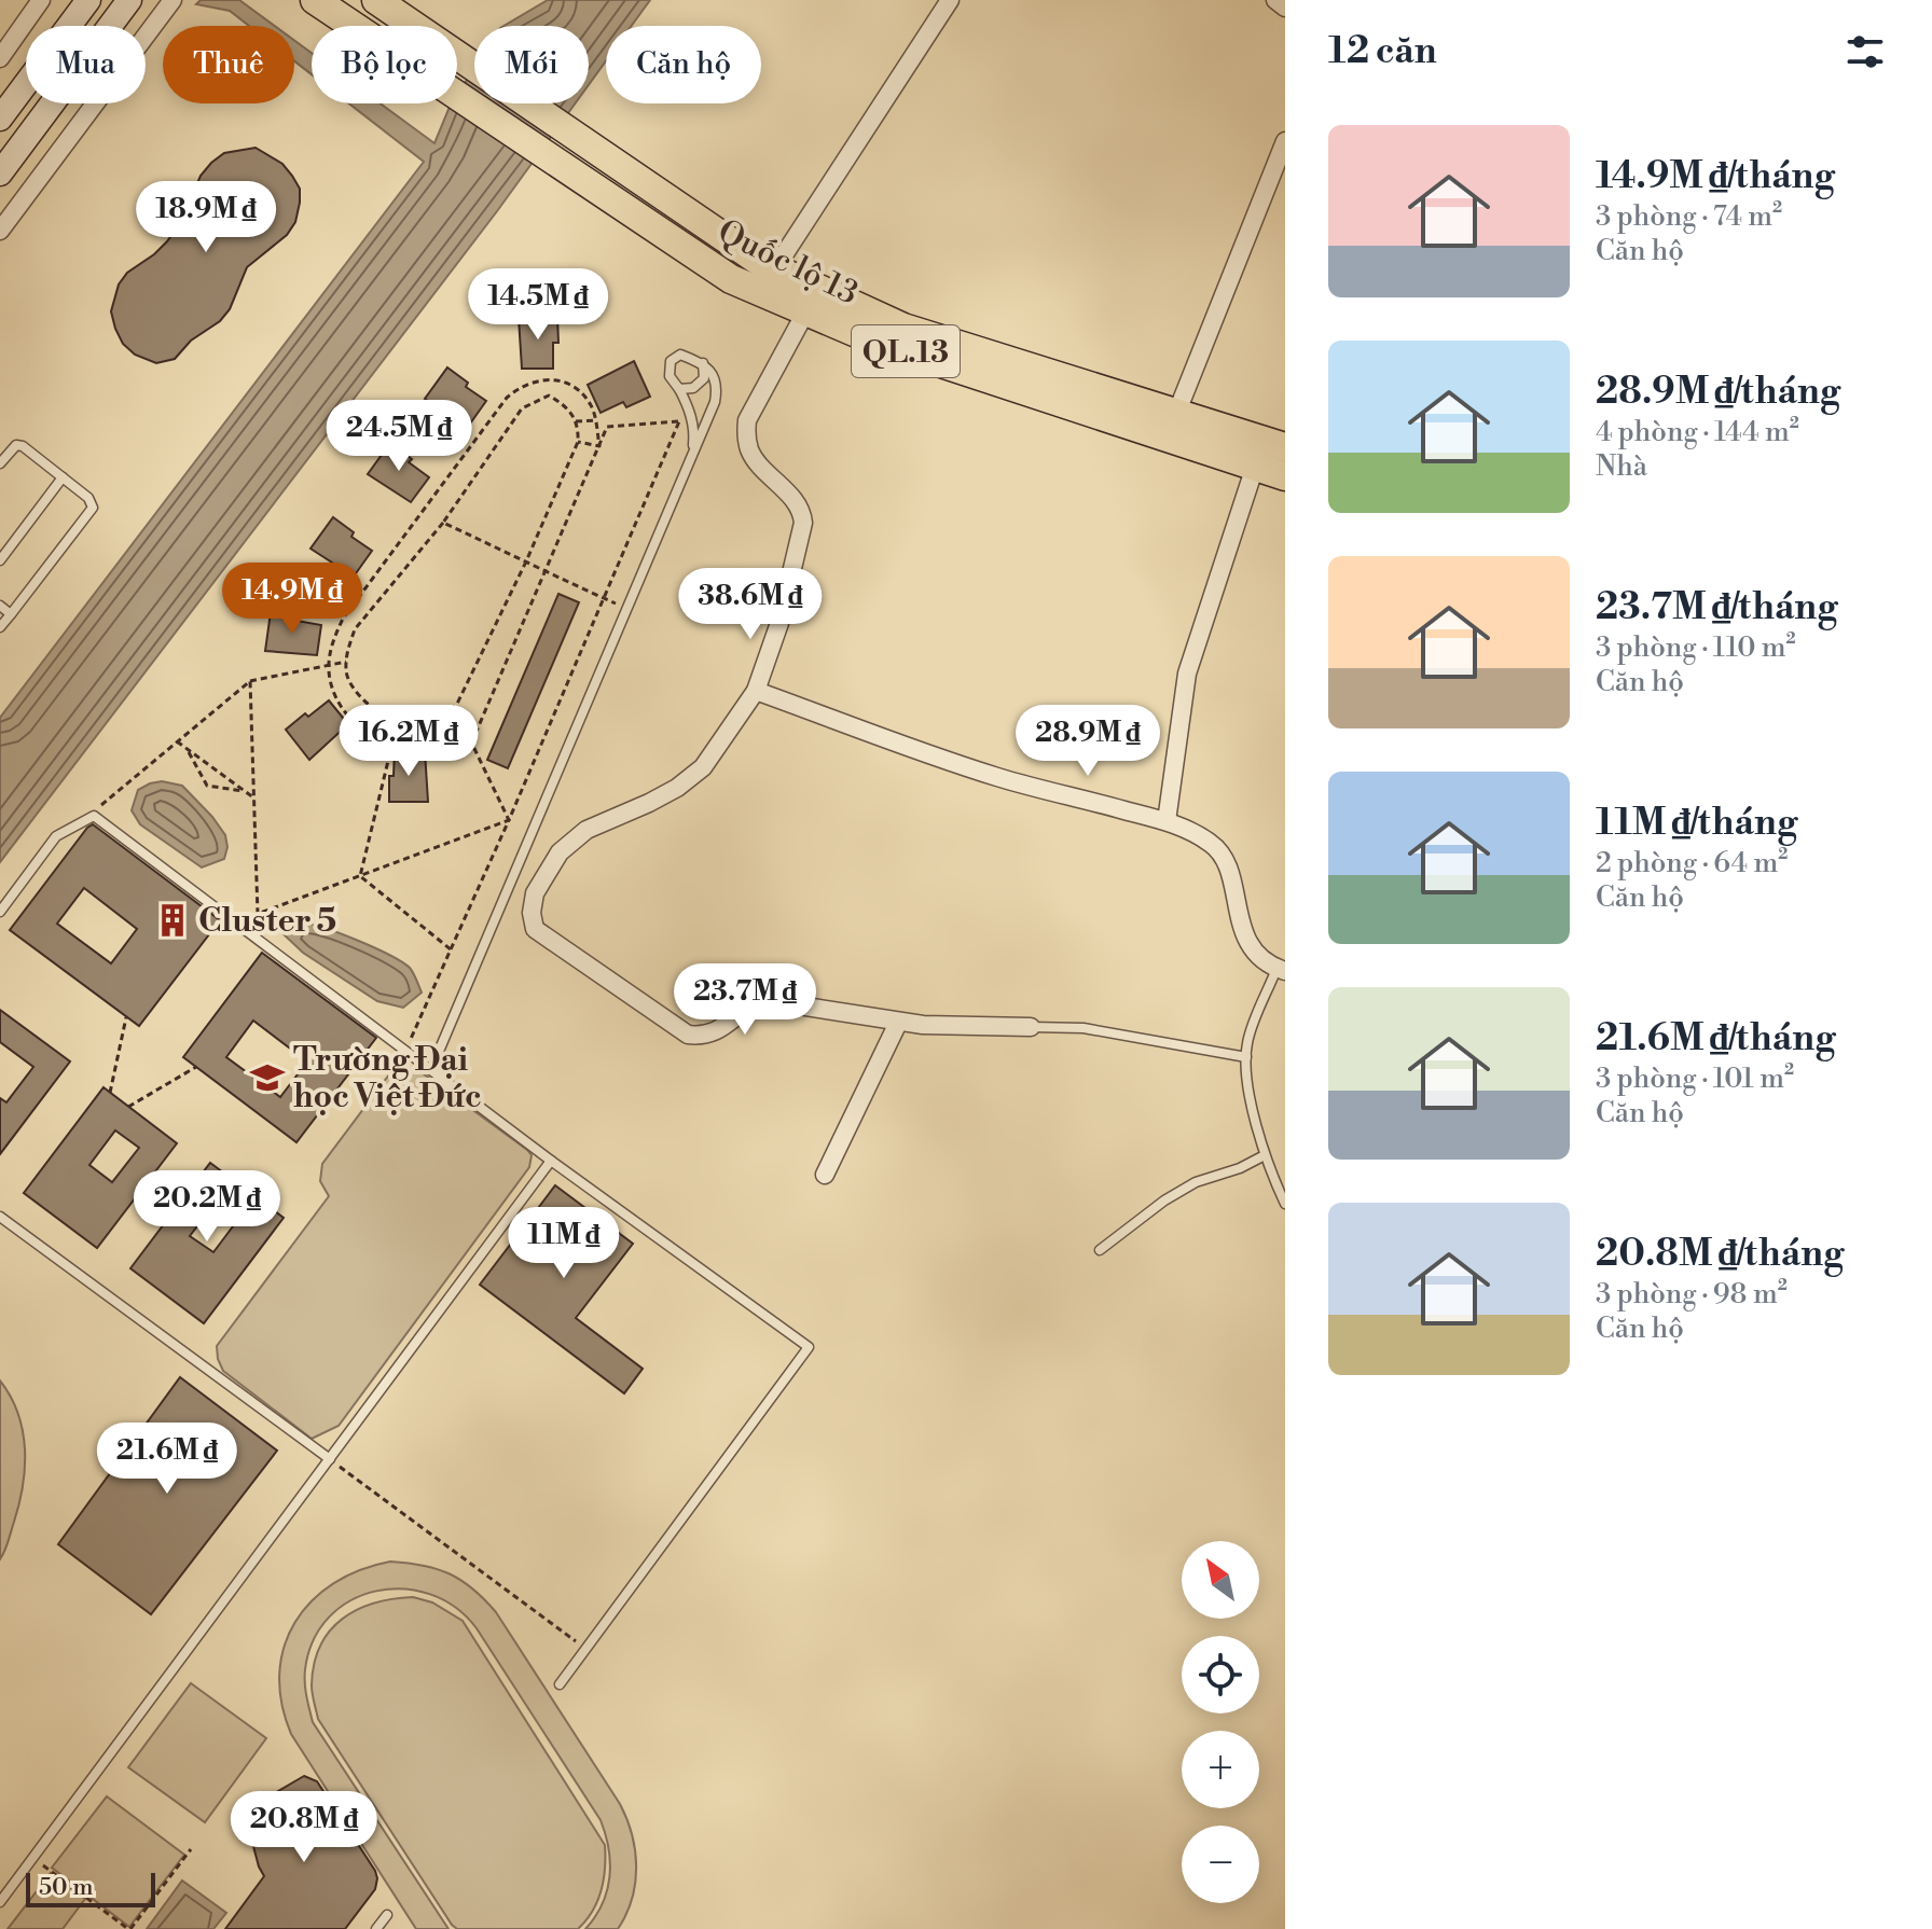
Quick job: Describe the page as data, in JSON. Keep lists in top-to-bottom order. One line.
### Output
{"streets":{"highway":["Quốc lộ 13","QL.13"]},"places":{"building":["Cluster 5"],"school or university":["Trường Đại học Việt Đức"]},"scale_bar":"50 m","north":"top left","page":{"heading":"12 căn","chip":["Mua","Thuê","Bộ lọc","Mới","Căn hộ"],"list":[{"name":"14.9M ₫/tháng","note":"3 phòng · 74 m² · Căn hộ"},{"name":"28.9M ₫/tháng","note":"4 phòng · 144 m² · Nhà"},{"name":"23.7M ₫/tháng","note":"3 phòng · 110 m² · Căn hộ"},{"name":"11M ₫/tháng","note":"2 phòng · 64 m² · Căn hộ"},{"name":"21.6M ₫/tháng","note":"3 phòng · 101 m² · Căn hộ"},{"name":"20.8M ₫/tháng","note":"3 phòng · 98 m² · Căn hộ"}],"price":["18.9M ₫","14.5M ₫","24.5M ₫","14.9M ₫","38.6M ₫","16.2M ₫","28.9M ₫","23.7M ₫","20.2M ₫","11M ₫","21.6M ₫","20.8M ₫"],"map_buttons":["+","−"],"scale":"50 m"}}
